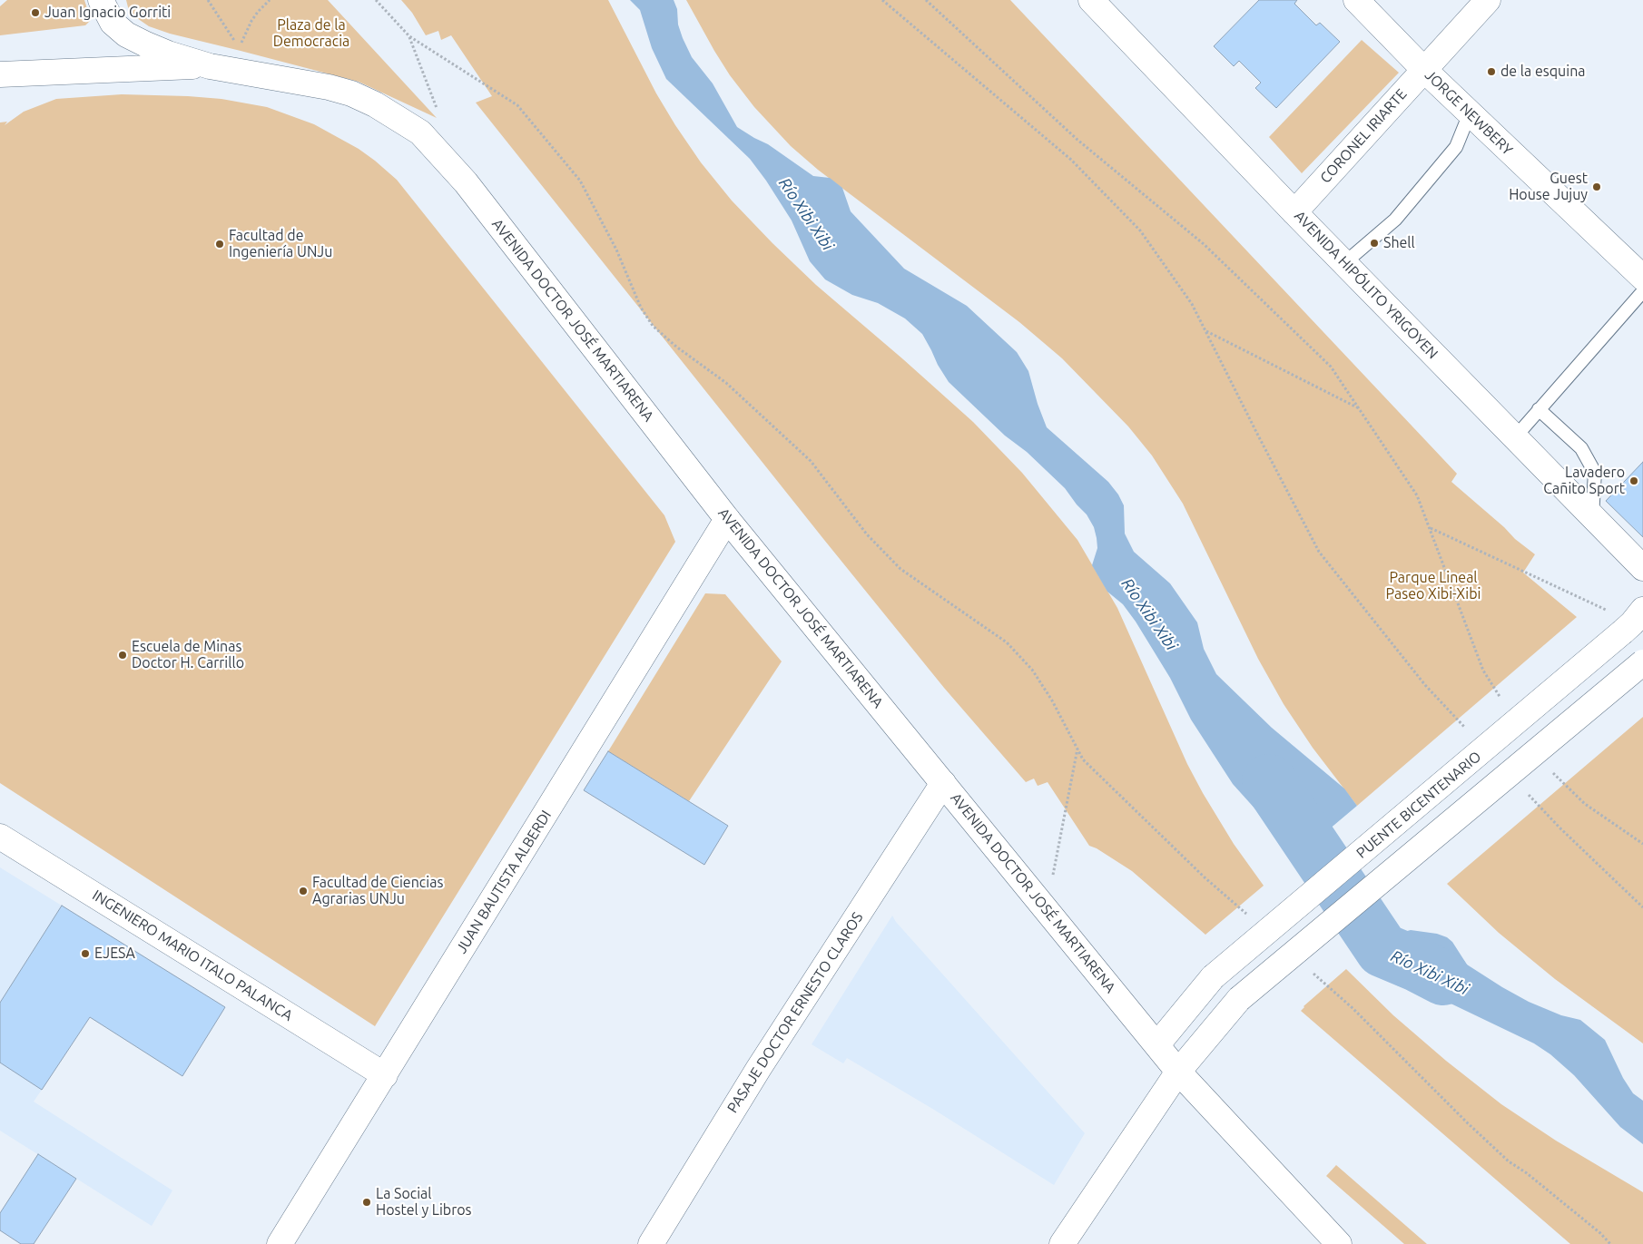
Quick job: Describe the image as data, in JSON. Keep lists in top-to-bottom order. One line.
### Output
{"streets":{"street":["JORGE NEWBERY","CORONEL IRIARTE","AVENIDA HIPÓLITO YRIGOYEN","AVENIDA DOCTOR JOSÉ MARTIARENA","PUENTE BICENTENARIO","JUAN BAUTISTA ALBERDI","INGENIERO MARIO ITALO PALANCA","PASAJE DOCTOR ERNESTO CLAROS"]},"crossings":[["JORGE NEWBERY","CORONEL IRIARTE"],["CORONEL IRIARTE","AVENIDA HIPÓLITO YRIGOYEN"],["AVENIDA DOCTOR JOSÉ MARTIARENA","PUENTE BICENTENARIO"],["AVENIDA DOCTOR JOSÉ MARTIARENA","JUAN BAUTISTA ALBERDI"],["AVENIDA DOCTOR JOSÉ MARTIARENA","PASAJE DOCTOR ERNESTO CLAROS"],["JUAN BAUTISTA ALBERDI","INGENIERO MARIO ITALO PALANCA"]],"water":["Río Xibi Xibi"],"parks":["Plaza de la Democracia","Parque Lineal Paseo Xibi-Xibi"],"places":["Juan Ignacio Gorriti","de la esquina","Guest House Jujuy","Shell","Facultad de Ingeniería UNJu","Lavadero Cañito Sport","Escuela de Minas Doctor H. Carrillo","Facultad de Ciencias Agrarias UNJu","EJESA","La Social Hostel y Libros"]}
